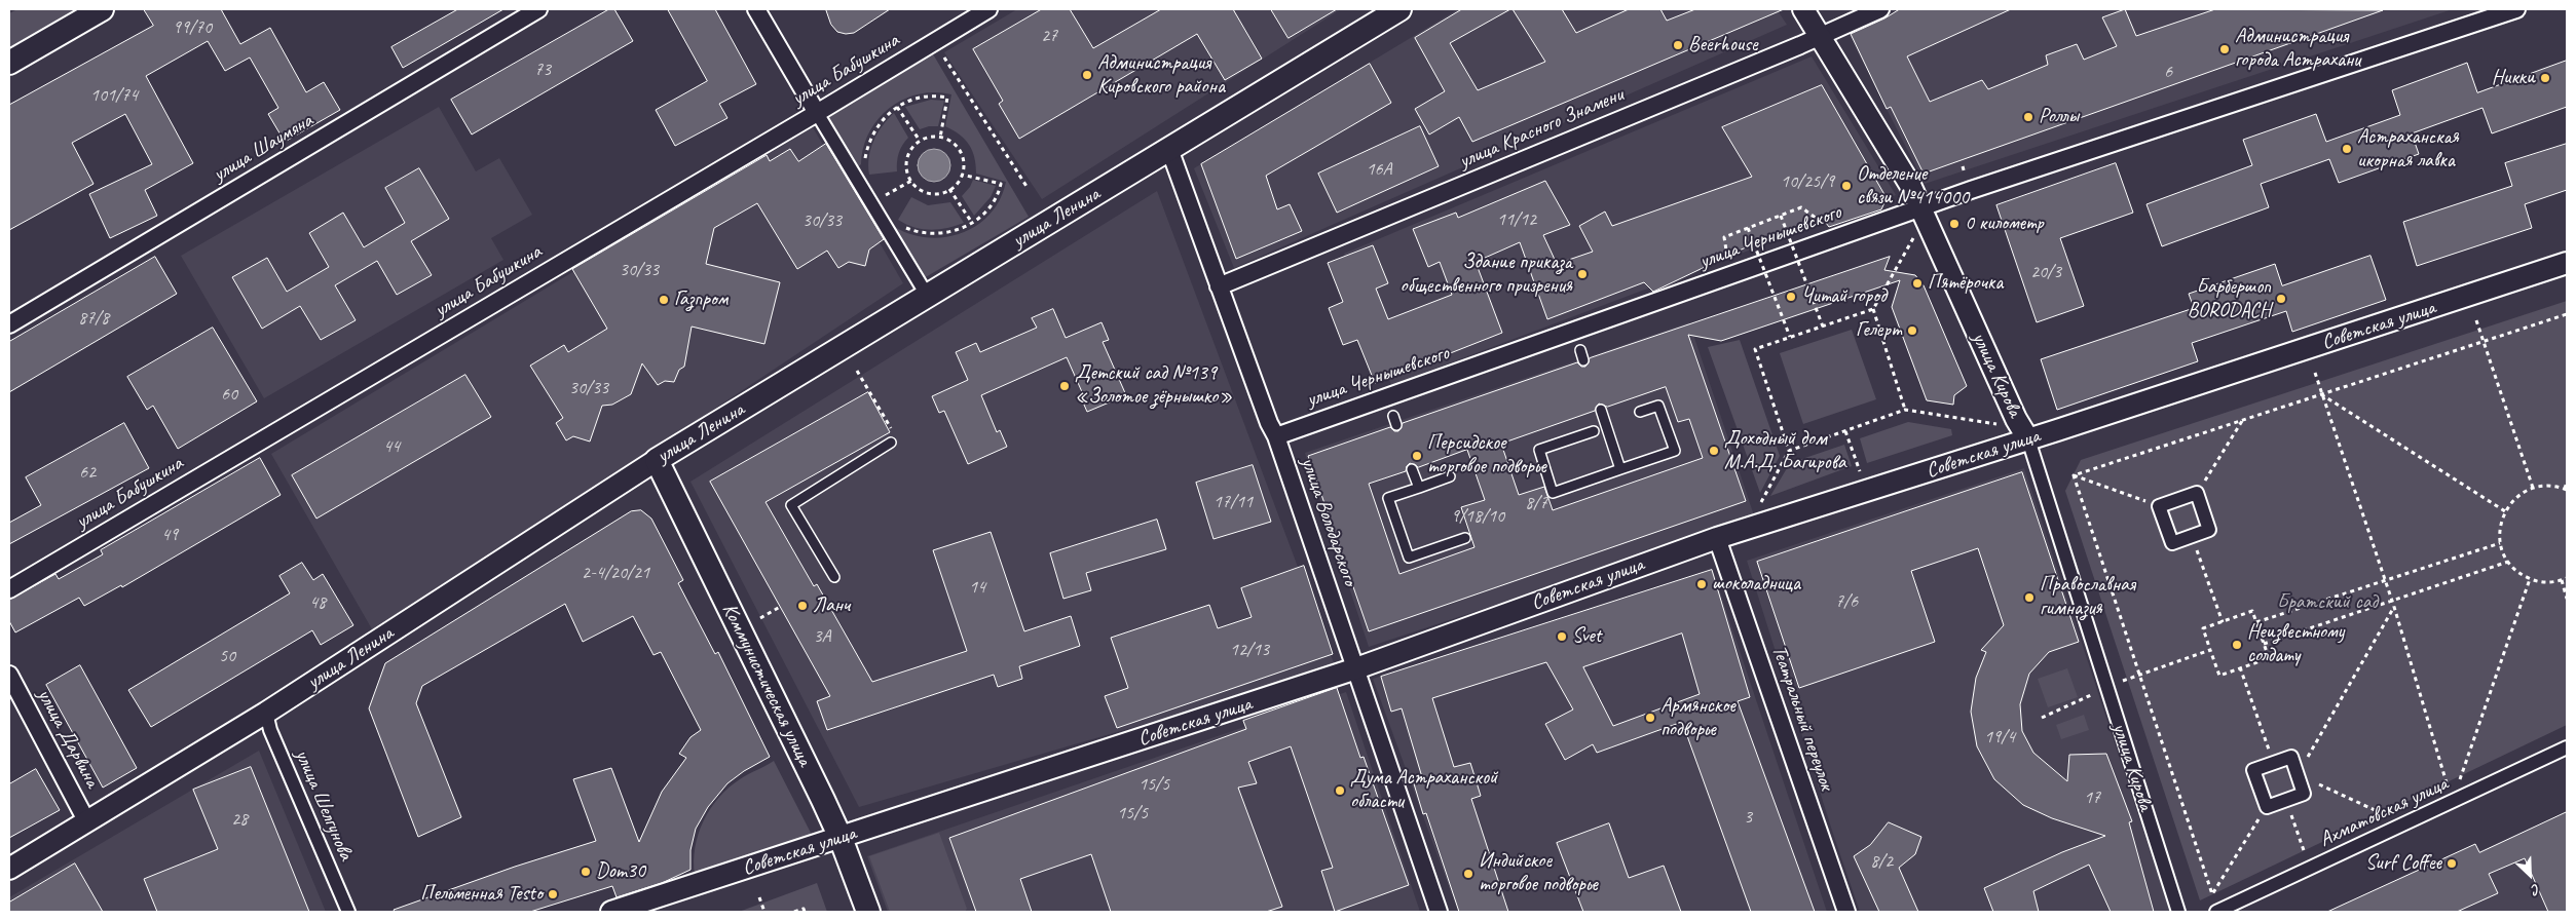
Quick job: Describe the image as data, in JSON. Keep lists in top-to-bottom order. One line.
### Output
{"streets":{"main road":["улица Ленина","Коммунистическая улица"],"street":["улица Бабушкина","улица Красного Знамени","улица Шаумяна","улица Чернышевского","Советская улица","улица Кирова","улица Володарского","Театральный переулок","улица Дарвина","улица Шелгунова","Ахматовская улица"]},"crossings":[["улица Красного Знамени","улица Кирова"],["улица Красного Знамени","улица Володарского"],["улица Ленина","улица Володарского"],["улица Ленина","Коммунистическая улица"],["улица Ленина","улица Дарвина"],["улица Ленина","улица Шелгунова"],["улица Чернышевского","улица Кирова"],["улица Чернышевского","улица Володарского"],["Советская улица","улица Кирова"],["Советская улица","улица Володарского"],["Советская улица","Коммунистическая улица"],["Советская улица","Театральный переулок"]],"parks":["Братский сад"],"places":["Beerhouse","Администрация города Астрахани","Администрация Кировского района","Никки","Роллы","Астраханская икорная лавка","Отделение связи №414000","0 километр","Здание приказа общественного призрения","Пятёрочка","Читай город","Барбершоп BORODACH","Газпром","Гелерт","Детский сад №139 «Золотое зёрнышко»","Доходный дом М.А.Д. Багирова","Персидское торговое подворье","шоколадница","Православная гимназия","Ланч","Svet","Неизвестному солдату","Армянское подворье","Дума Астраханской области","Surf Coffee","Dom30","Индийское торговое подворье","Пельменная Testo"],"house_numbers":["99/70","27","73","6","101/74","16А","10/25/9","11/12","30/33","30/33","20/3","87/8","30/33","60","44","62","17/11","8/7","9/18/10","49","2-4/20/21","14","7/6","48","3А","12/13","50","19/4","15/5","17","15/5","3","28","8/2"],"north":"bottom right"}
